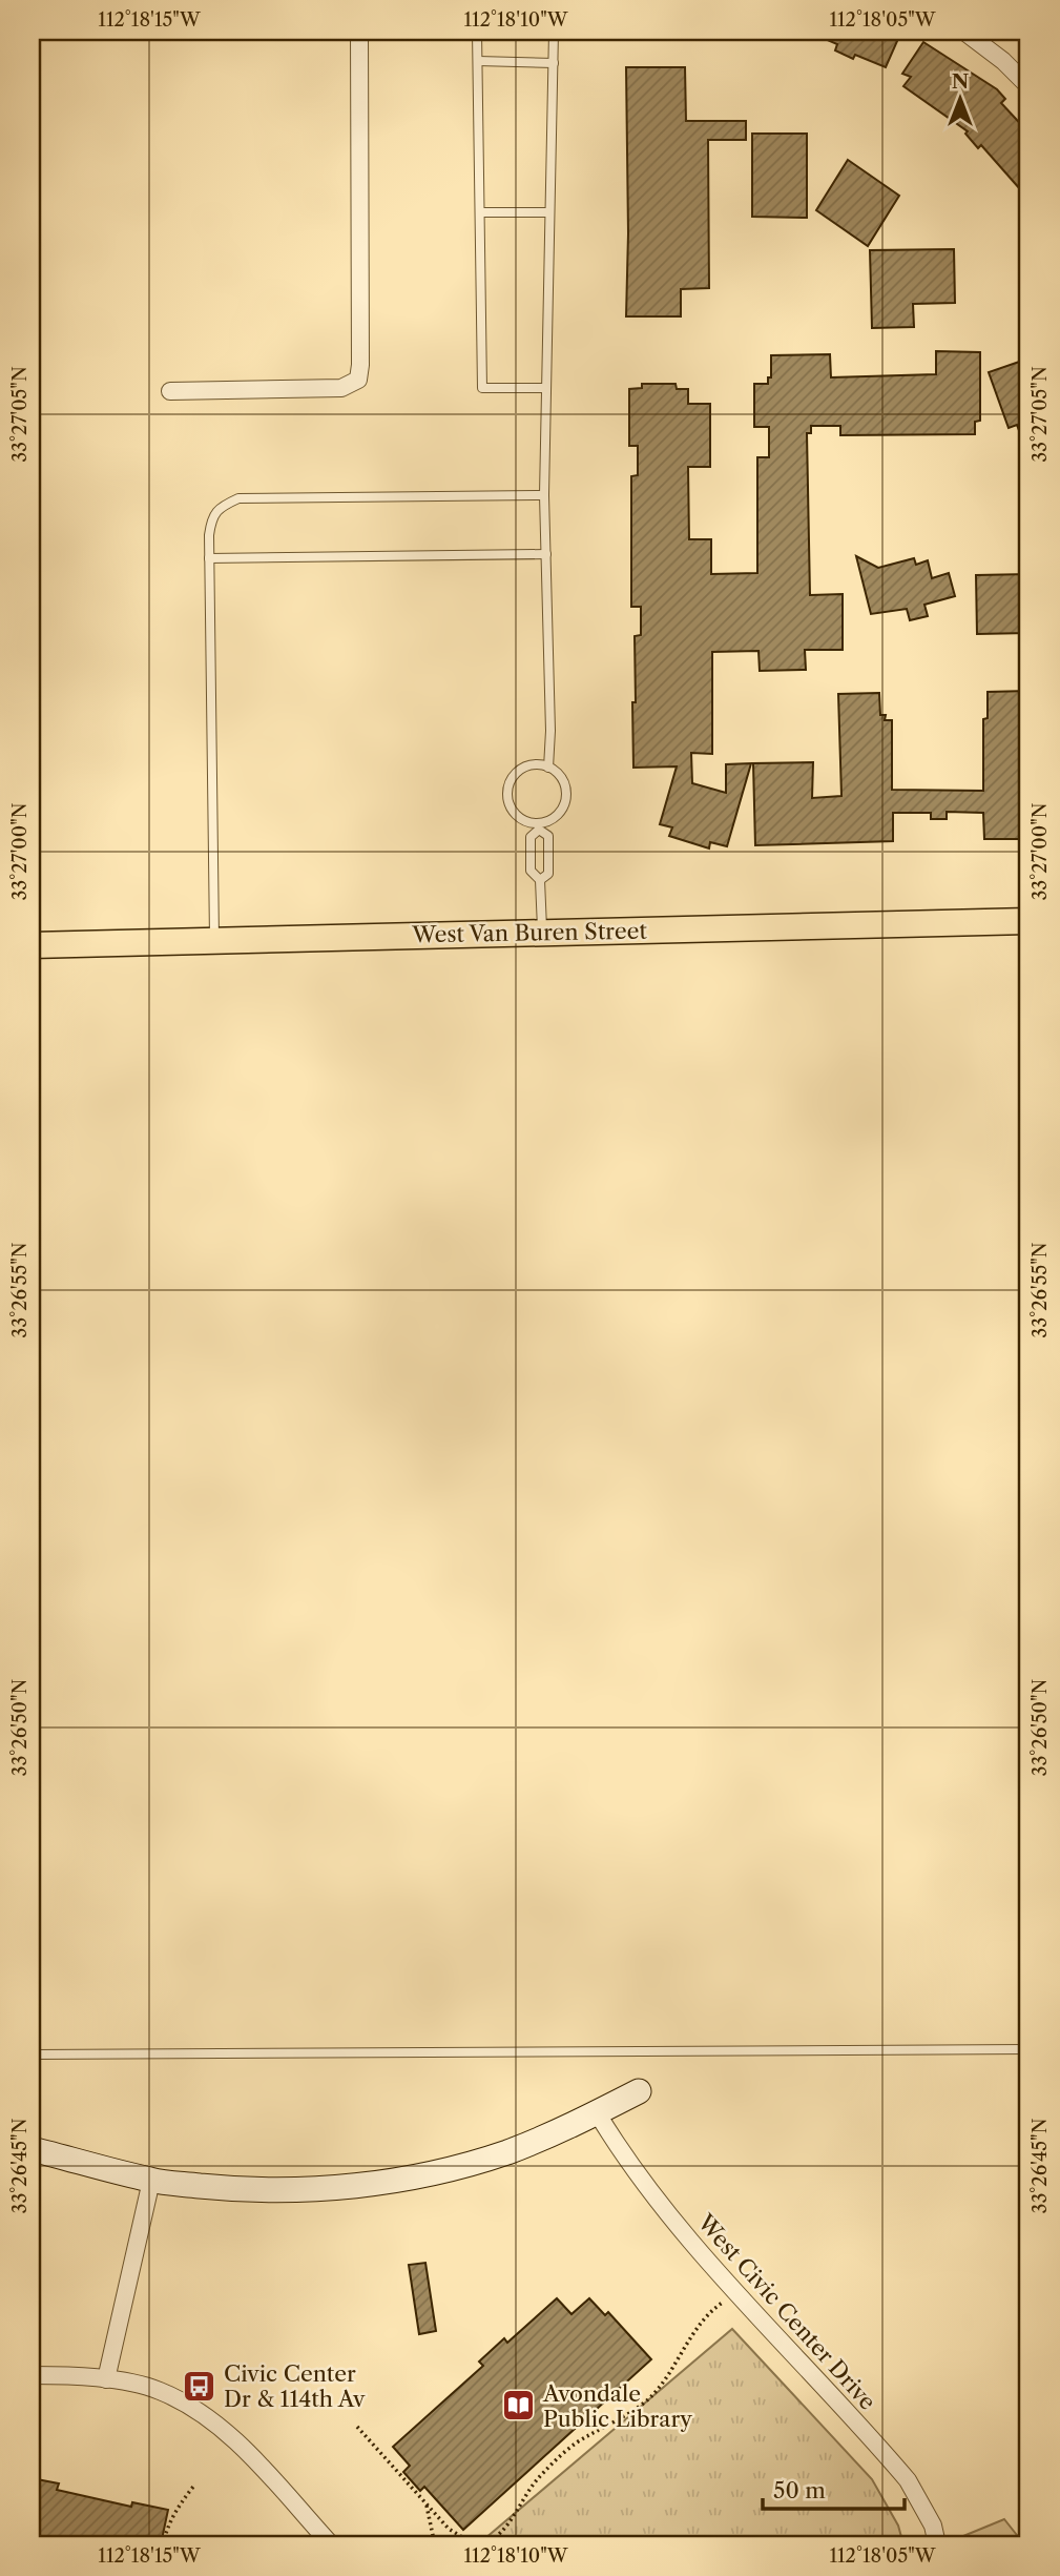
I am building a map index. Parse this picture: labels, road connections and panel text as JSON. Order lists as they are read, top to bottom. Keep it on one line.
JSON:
{"streets":{"main road":["West Van Buren Street"],"street":["West Civic Center Drive"]},"places":{"bus stop":["Civic Center Dr & 114th Av"],"library":["Avondale Public Library"]},"scale_bar":"50 m","north":"top","coordinates":["112°18'15\"W","112°18'10\"W","112°18'05\"W","33°27'05\"N","33°27'00\"N","33°26'55\"N","33°26'50\"N","33°26'45\"N"]}
